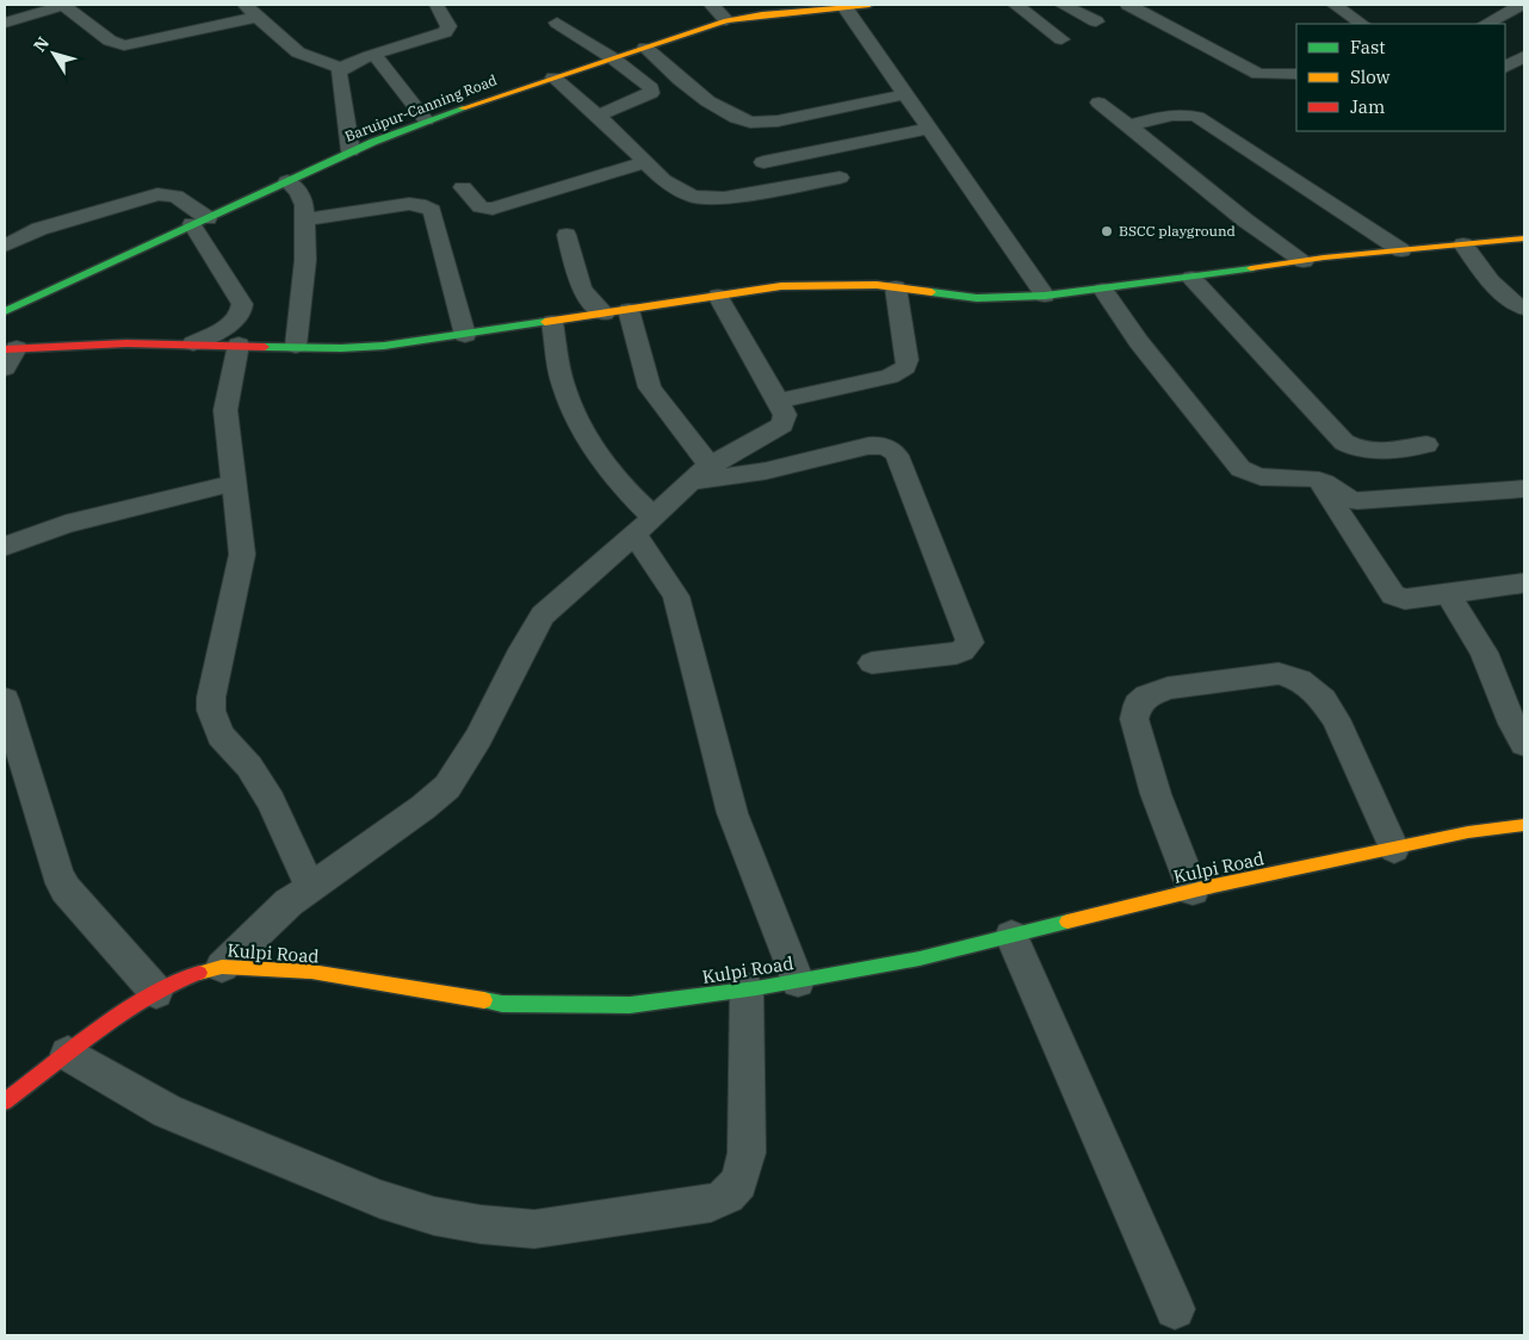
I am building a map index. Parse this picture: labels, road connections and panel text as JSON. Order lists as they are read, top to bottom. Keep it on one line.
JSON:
{"streets":{"main road":["Baruipur-Canning Road","Kulpi Road"]},"places":["BSCC playground"],"legend":["Fast","Slow","Jam"],"north":"top left"}
